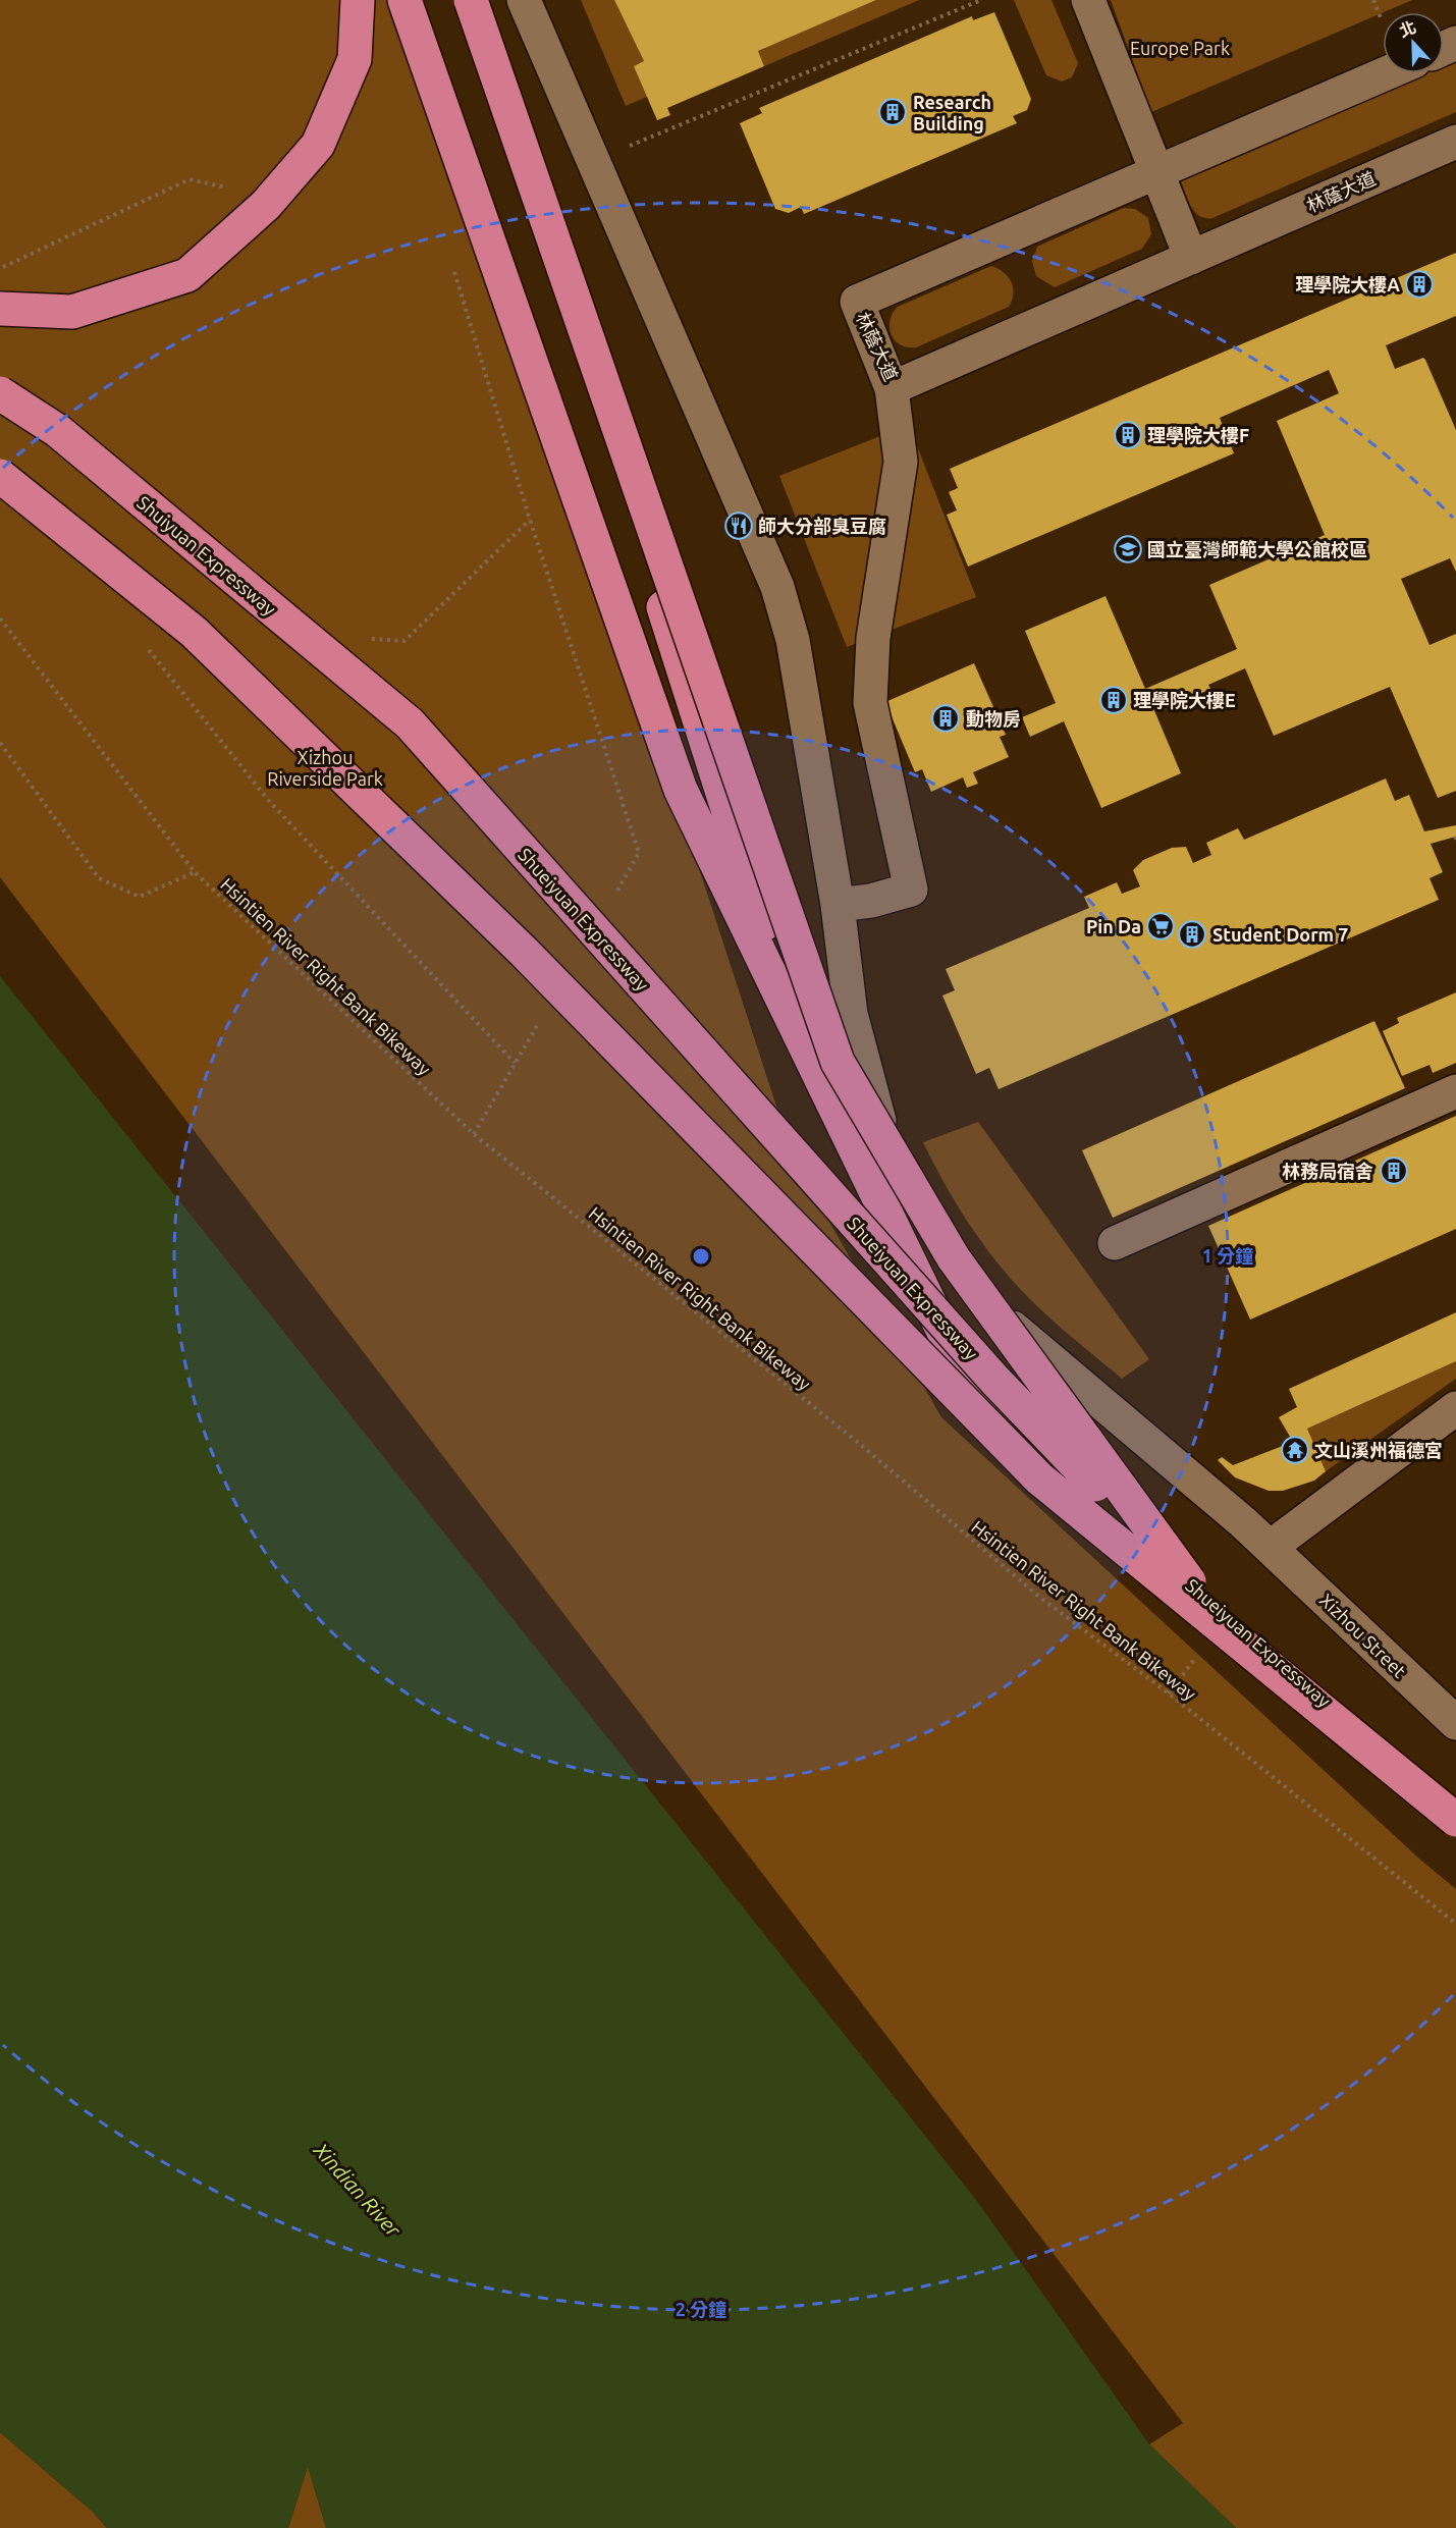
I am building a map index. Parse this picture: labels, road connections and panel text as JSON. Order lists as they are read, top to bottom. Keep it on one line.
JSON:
{"streets":{"highway":["Shuiyuan Expressway","Shueiyuan Expressway"],"street":["林蔭大道","Xizhou Street"],"path":["Hsintien River Right Bank Bikeway"]},"crossings":[["Shuiyuan Expressway","Shueiyuan Expressway"]],"water":["Xindian River"],"parks":["Europe Park","Xizhou Riverside Park"],"places":{"building":["Research Building","理學院大樓A","理學院大樓F","理學院大樓E","動物房","Student Dorm 7","林務局宿舍"],"restaurant":["師大分部臭豆腐"],"school or university":["國立臺灣師範大學公館校區"],"supermarket":["Pin Da"],"temple":["文山溪州福德宮"]},"north":"top","rings":["1 分鐘","2 分鐘"]}
